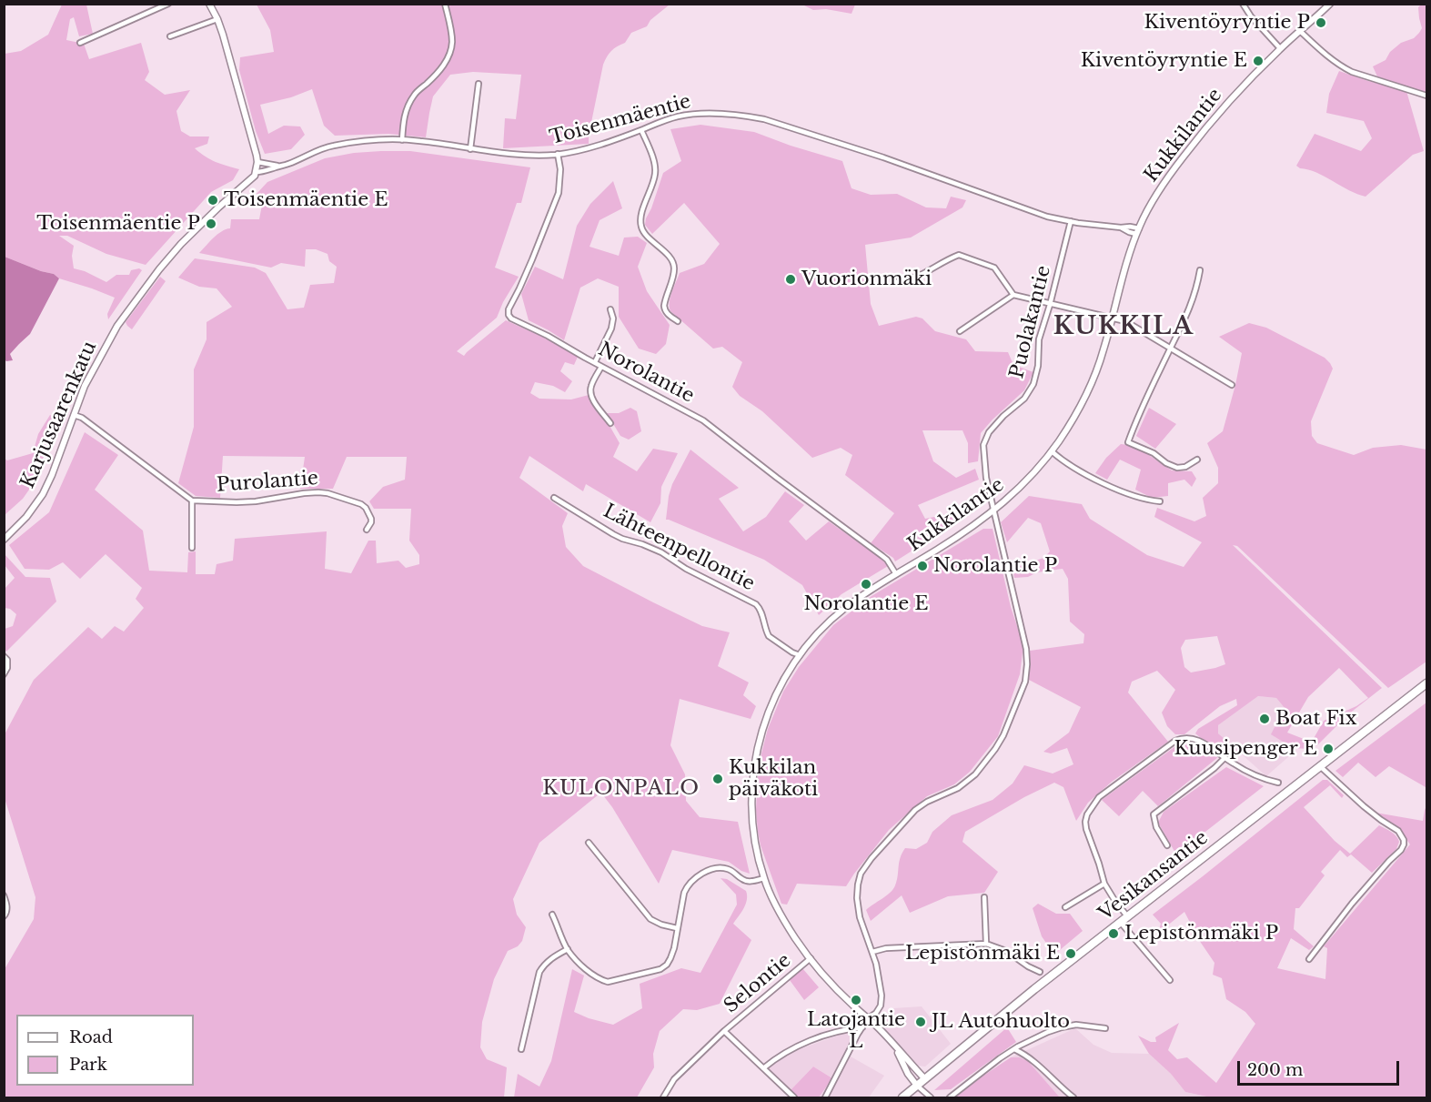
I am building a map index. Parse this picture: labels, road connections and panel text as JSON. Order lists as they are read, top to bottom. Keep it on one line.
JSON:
{"streets":{"highway":["Vesikansantie"],"street":["Toisenmäentie","Kukkilantie","Puolakantie","Norolantie","Karjusaarenkatu","Purolantie","Lähteenpellontie","Selontie"]},"crossings":[["Toisenmäentie","Kukkilantie"],["Toisenmäentie","Puolakantie"],["Toisenmäentie","Norolantie"],["Toisenmäentie","Karjusaarenkatu"],["Kukkilantie","Puolakantie"],["Kukkilantie","Norolantie"],["Kukkilantie","Lähteenpellontie"],["Kukkilantie","Vesikansantie"],["Kukkilantie","Selontie"],["Karjusaarenkatu","Purolantie"]],"districts":["KUKKILA","KULONPALO"],"places":["Kiventöyryntie P","Kiventöyryntie E","Toisenmäentie E","Toisenmäentie P","Vuorionmäki","Norolantie P","Norolantie E","Boat Fix","Kuusipenger E","Kukkilan päiväkoti","Lepistönmäki P","Lepistönmäki E","Latojantie L","JL Autohuolto"],"legend":["Road","Park"],"scale_bar":"200 m"}
